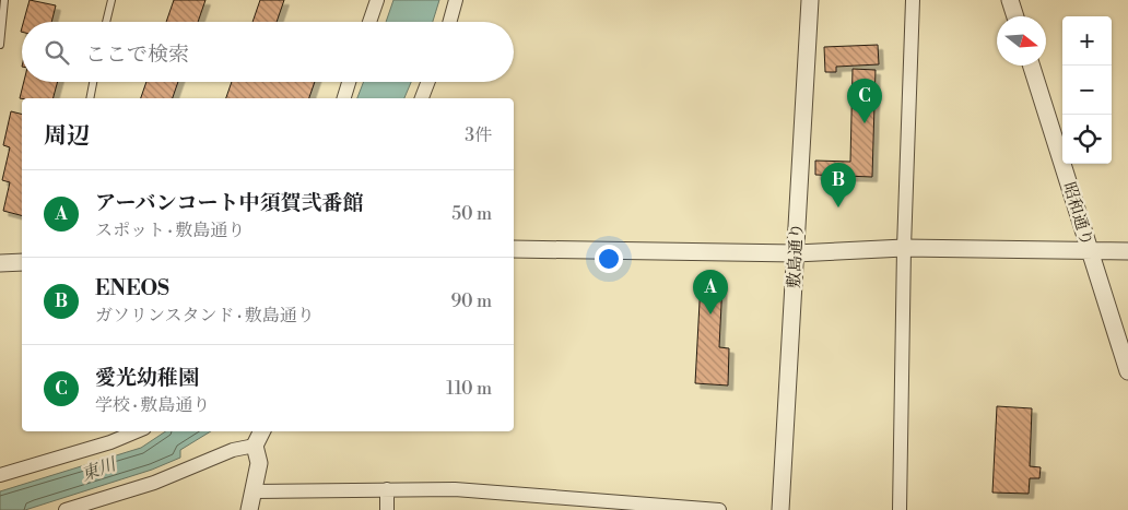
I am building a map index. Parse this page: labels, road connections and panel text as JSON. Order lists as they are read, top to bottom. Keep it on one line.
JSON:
{"streets":{"street":["昭和通り","敷島通り"]},"water":["東川"],"north":"right","page":{"map_buttons":["+","−"],"search":"ここで検索","pins":["C","B","A"],"heading":["周辺","3件"],"list":[{"mark":"A","name":"アーバンコート中須賀弐番館","note":"スポット · 敷島通り","value":"50 m"},{"mark":"B","name":"ENEOS","note":"ガソリンスタンド · 敷島通り","value":"90 m"},{"mark":"C","name":"愛光幼稚園","note":"学校 · 敷島通り","value":"110 m"}]}}
